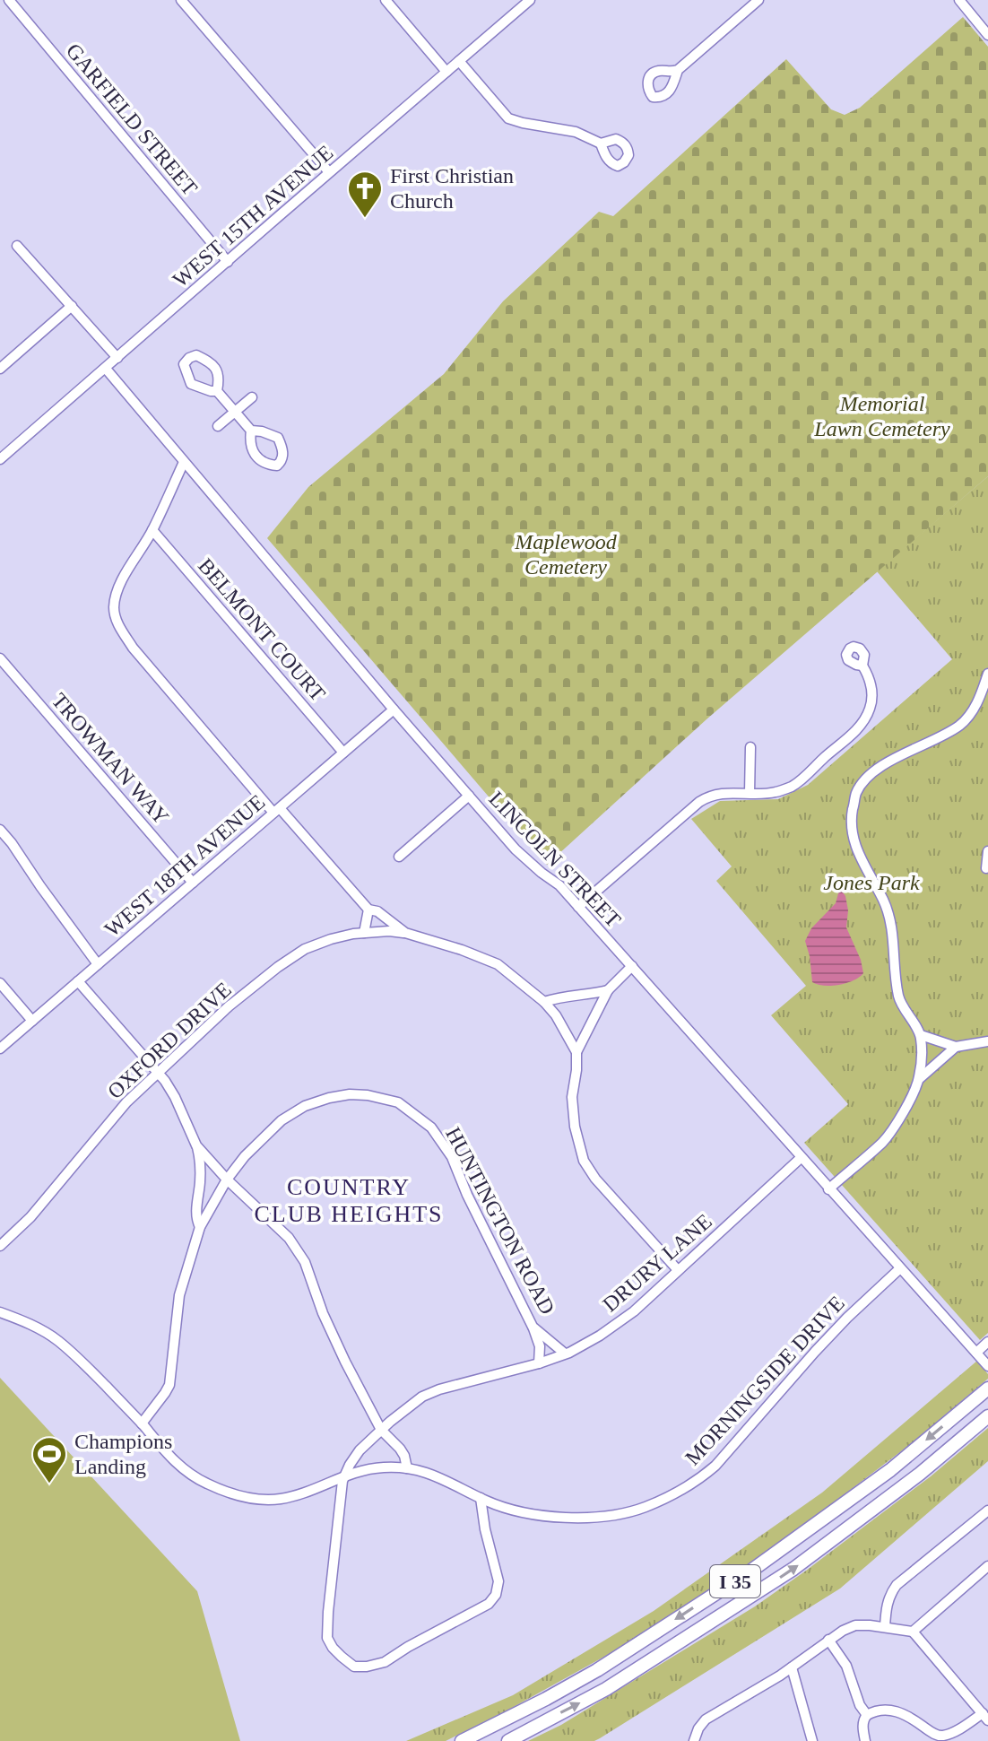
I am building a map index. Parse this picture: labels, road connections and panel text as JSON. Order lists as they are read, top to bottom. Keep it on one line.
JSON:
{"streets":{"highway":["I 35"],"street":["GARFIELD STREET","WEST 15TH AVENUE","BELMONT COURT","TROWMAN WAY","LINCOLN STREET","WEST 18TH AVENUE","OXFORD DRIVE","HUNTINGTON ROAD","DRURY LANE","MORNINGSIDE DRIVE"]},"crossings":[["GARFIELD STREET","WEST 15TH AVENUE"],["WEST 15TH AVENUE","LINCOLN STREET"],["BELMONT COURT","WEST 18TH AVENUE"],["TROWMAN WAY","WEST 18TH AVENUE"],["LINCOLN STREET","WEST 18TH AVENUE"],["LINCOLN STREET","DRURY LANE"],["LINCOLN STREET","MORNINGSIDE DRIVE"],["HUNTINGTON ROAD","DRURY LANE"],["HUNTINGTON ROAD","MORNINGSIDE DRIVE"],["DRURY LANE","MORNINGSIDE DRIVE"]],"districts":["COUNTRY CLUB HEIGHTS"],"parks":["Memorial Lawn Cemetery","Maplewood Cemetery","Jones Park"],"places":{"church":["First Christian Church"],"sports":["Champions Landing"]}}
